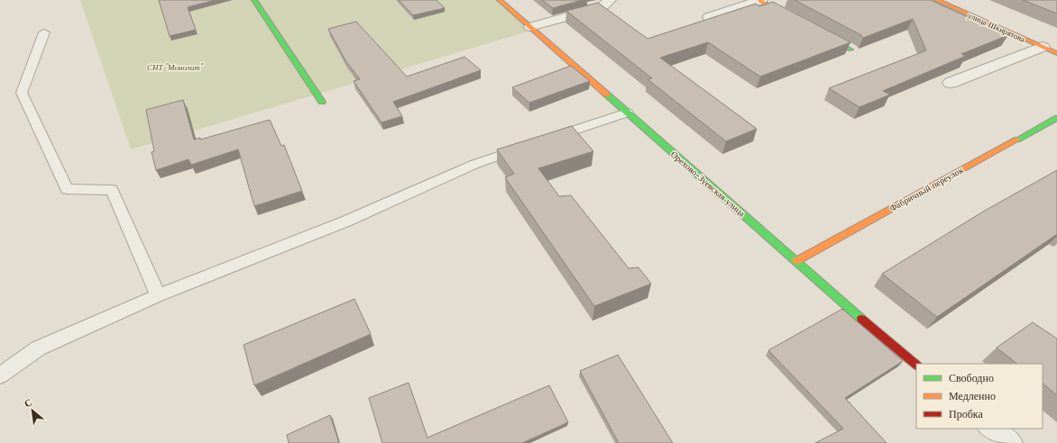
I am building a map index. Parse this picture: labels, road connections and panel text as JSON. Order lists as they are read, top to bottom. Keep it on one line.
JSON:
{"streets":{"street":["улица Шкирятова","Орехово-Зуевская улица","Фабричный переулок"]},"crossings":[["Орехово-Зуевская улица","Фабричный переулок"]],"parks":["СНТ \"Монолит\""],"legend":["Свободно","Медленно","Пробка"],"north":"top left"}
